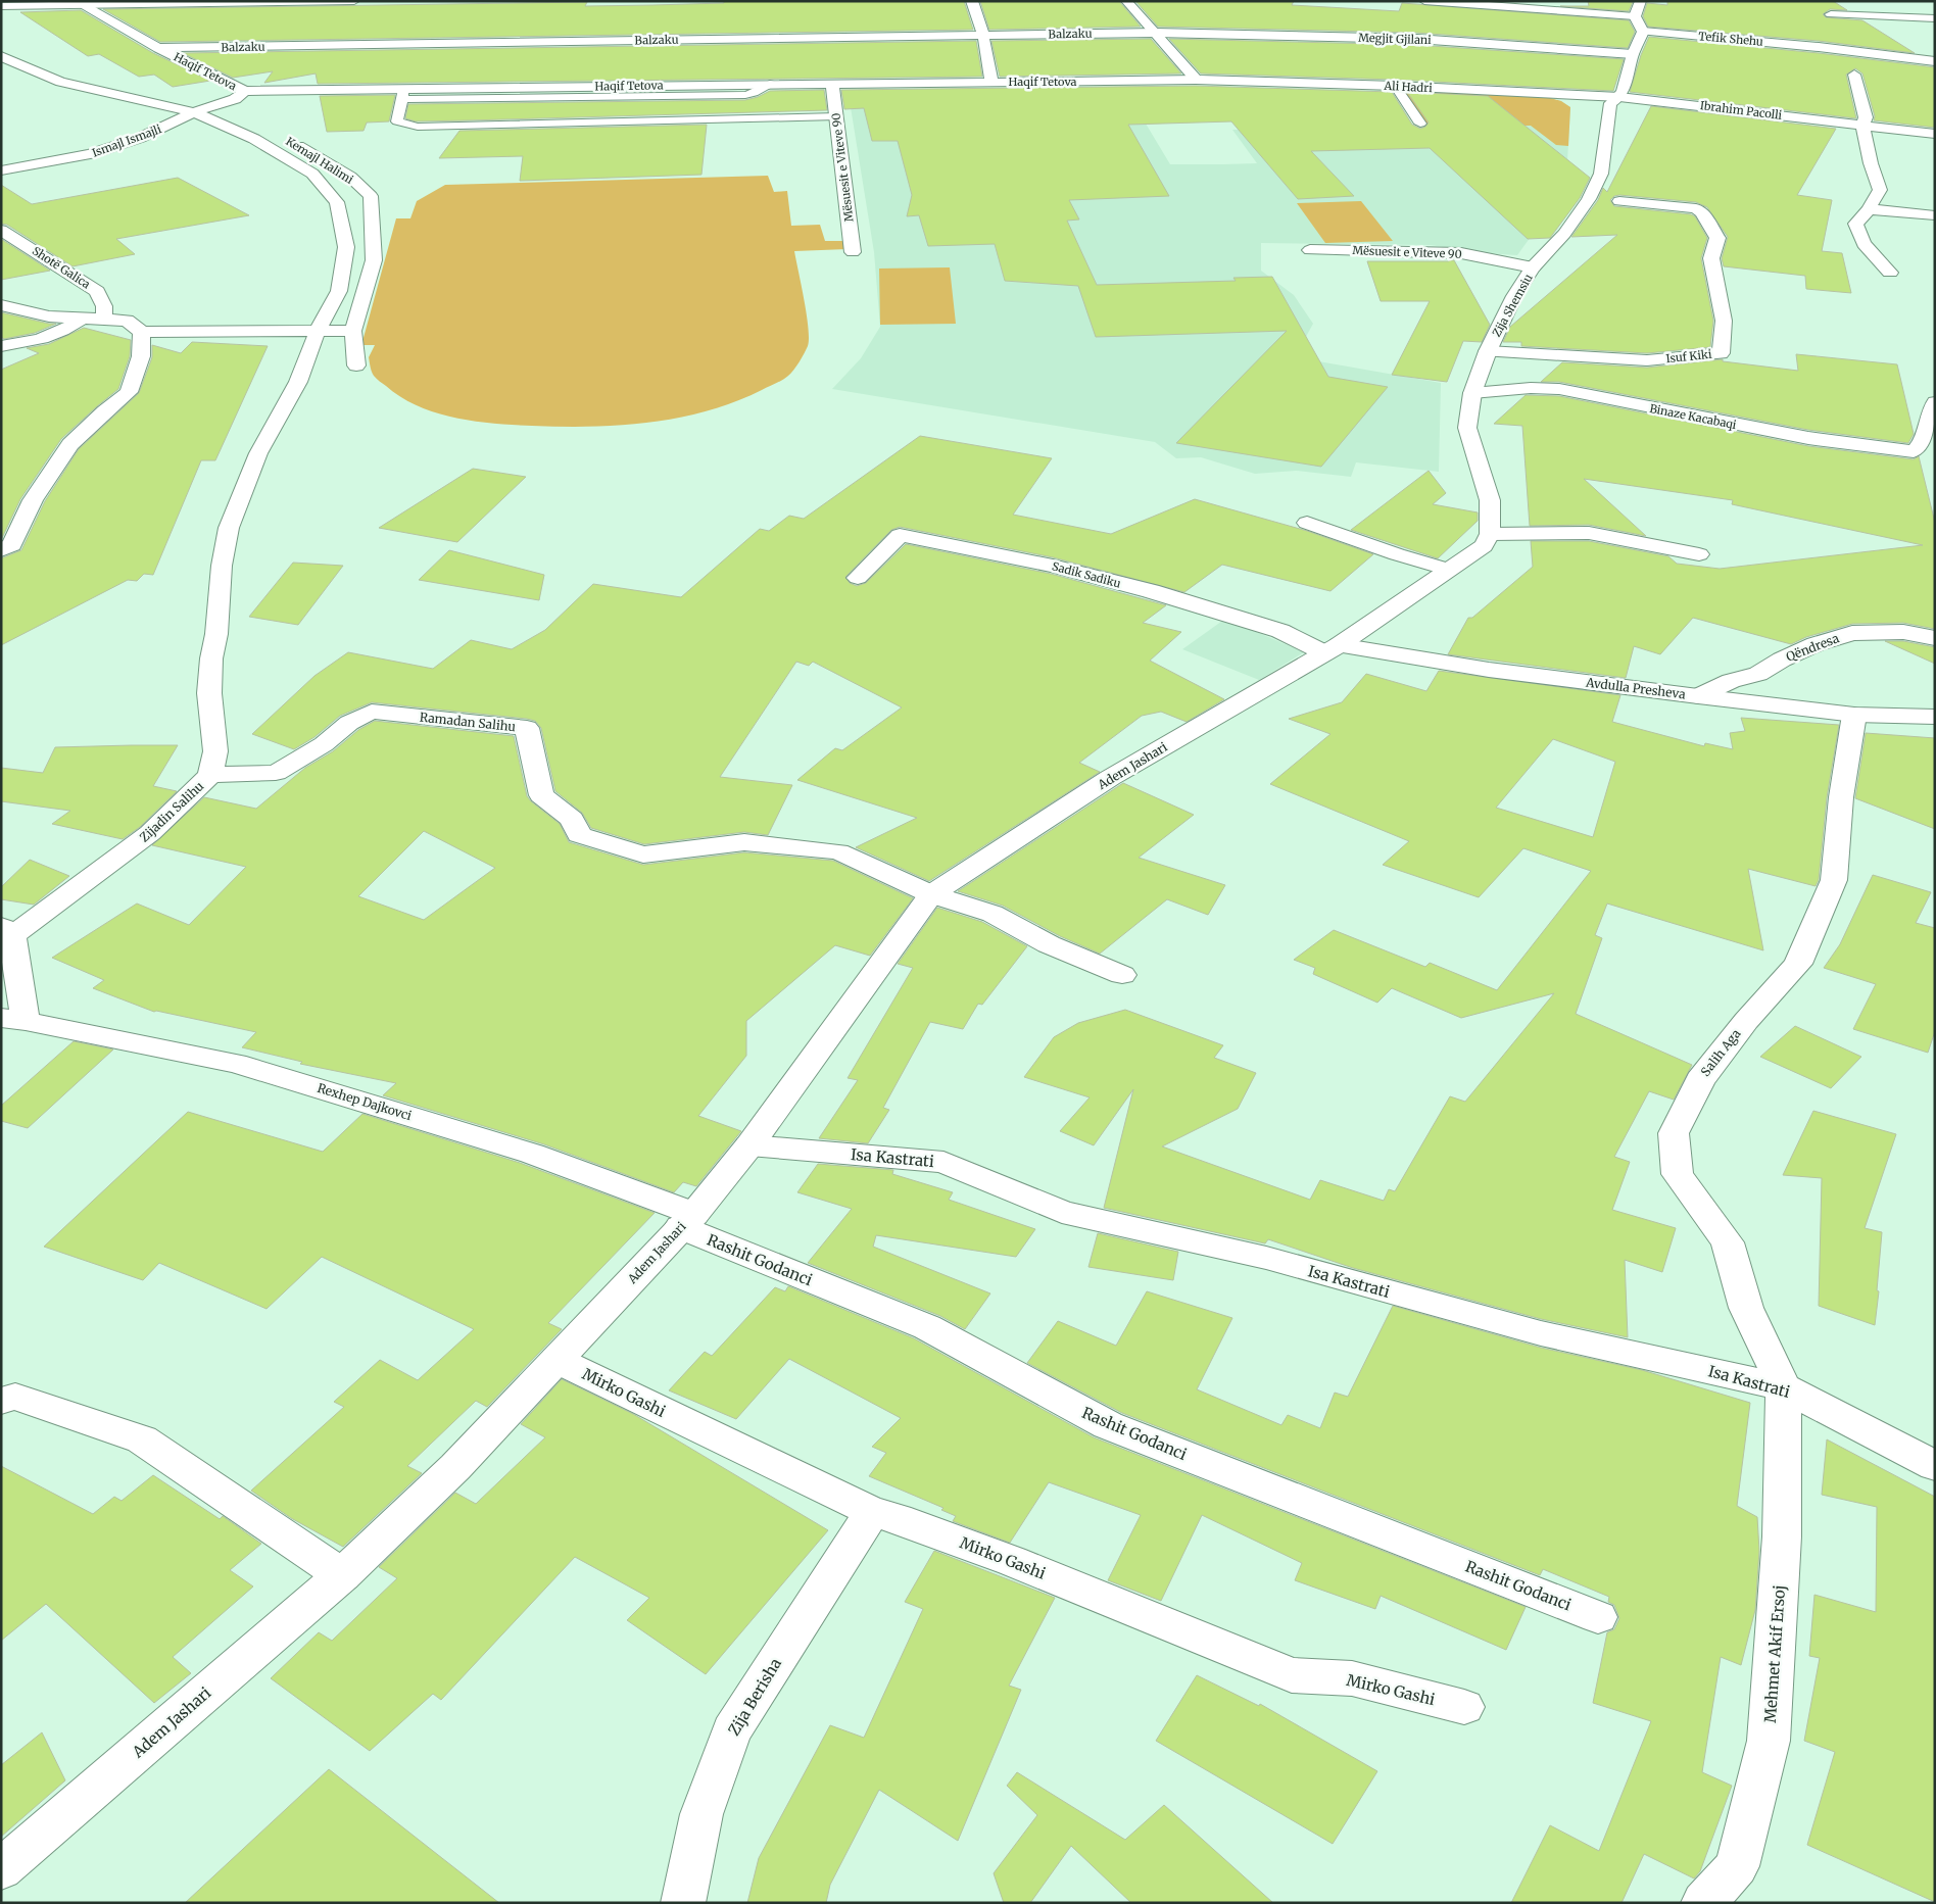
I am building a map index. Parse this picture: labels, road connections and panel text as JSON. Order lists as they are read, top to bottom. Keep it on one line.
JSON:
{"streets":{"street":["Balzaku","Megjit Gjilani","Tefik Shehu","Haqif Tetova","Ali Hadri","Ibrahim Pacolli","Ismajl Ismajli","Kemajl Halimi","Mësuesit e Viteve 90","Shotë Galica","Zija Shemsiu","Isuf Kiki","Binaze Kacabaqi","Sadik Sadiku","Qëndresa","Avdulla Presheva","Ramadan Salihu","Adem Jashari","Zijadin Salihu","Salih Aga","Rexhep Dajkovci","Isa Kastrati","Rashit Godanci","Mirko Gashi","Mehmet Akif Ersoj","Zija Berisha"]},"crossings":[["Balzaku","Megjit Gjilani"],["Balzaku","Haqif Tetova"],["Megjit Gjilani","Zija Shemsiu"],["Tefik Shehu","Zija Shemsiu"],["Haqif Tetova","Ali Hadri"],["Haqif Tetova","Ismajl Ismajli"],["Haqif Tetova","Mësuesit e Viteve 90"],["Ali Hadri","Ibrahim Pacolli"],["Ali Hadri","Zija Shemsiu"],["Ibrahim Pacolli","Zija Shemsiu"],["Ismajl Ismajli","Zijadin Salihu"],["Mësuesit e Viteve 90","Zija Shemsiu"],["Zija Shemsiu","Isuf Kiki"],["Zija Shemsiu","Binaze Kacabaqi"],["Sadik Sadiku","Avdulla Presheva"],["Sadik Sadiku","Adem Jashari"],["Qëndresa","Avdulla Presheva"],["Avdulla Presheva","Adem Jashari"],["Avdulla Presheva","Salih Aga"],["Ramadan Salihu","Adem Jashari"],["Ramadan Salihu","Zijadin Salihu"],["Adem Jashari","Rexhep Dajkovci"],["Adem Jashari","Isa Kastrati"],["Adem Jashari","Rashit Godanci"],["Adem Jashari","Mirko Gashi"],["Zijadin Salihu","Rexhep Dajkovci"],["Salih Aga","Isa Kastrati"],["Salih Aga","Mehmet Akif Ersoj"],["Rexhep Dajkovci","Rashit Godanci"],["Isa Kastrati","Mehmet Akif Ersoj"],["Mirko Gashi","Zija Berisha"]]}
